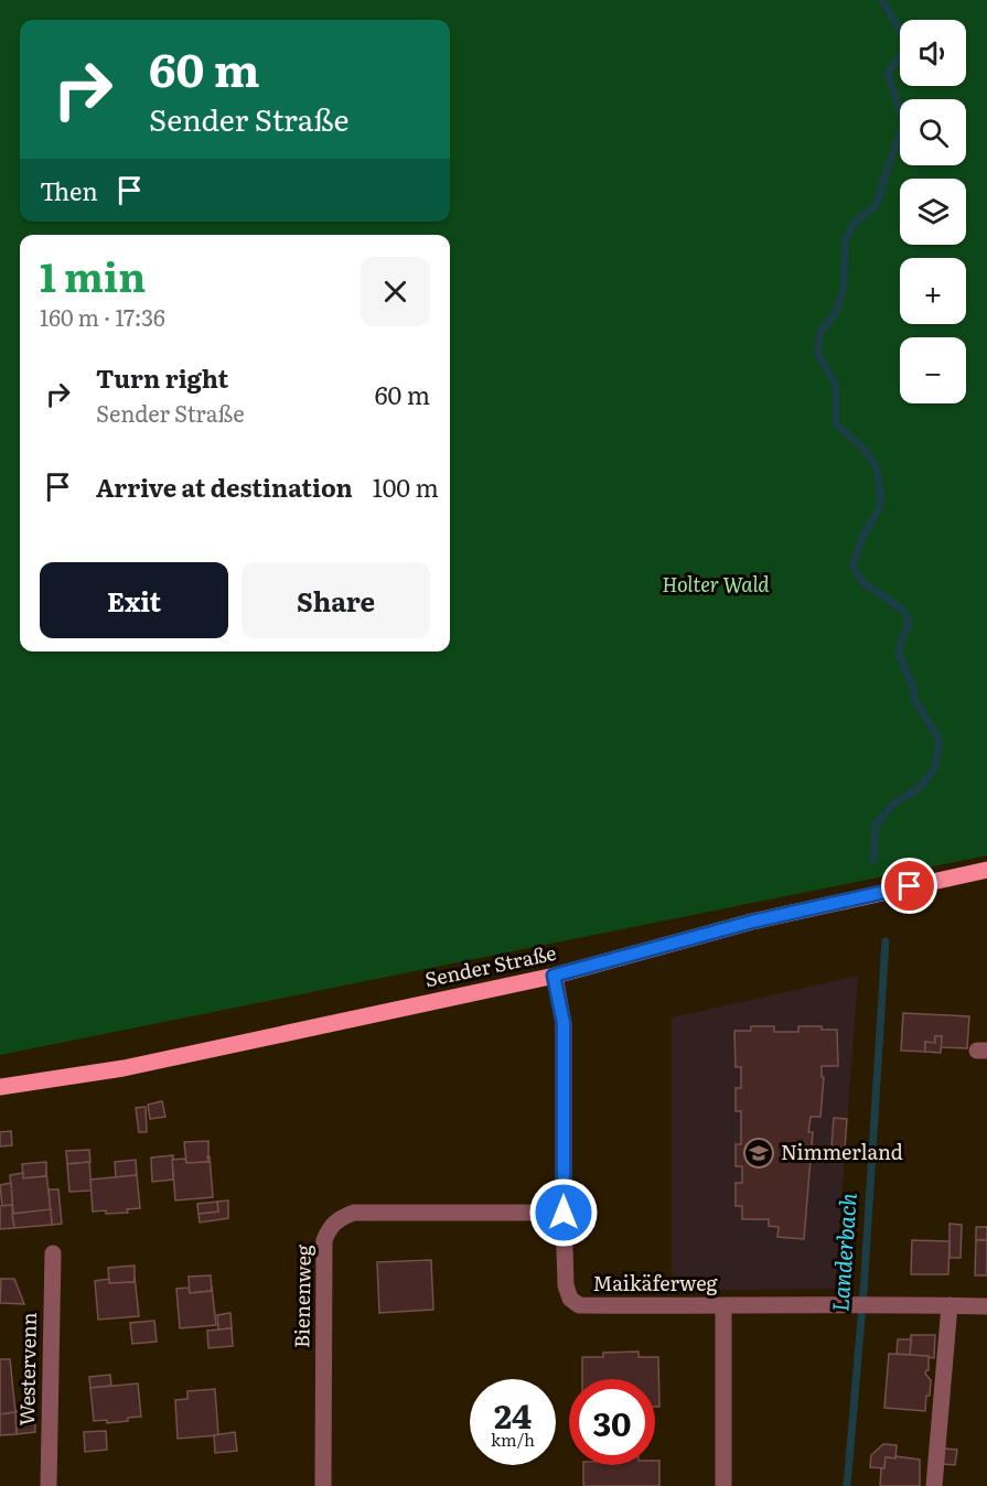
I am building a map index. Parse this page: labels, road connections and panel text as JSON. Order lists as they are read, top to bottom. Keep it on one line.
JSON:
{"streets":{"main road":["Sender Straße"],"street":["Maikäferweg","Bienenweg","Westervenn"]},"crossings":[["Sender Straße","Maikäferweg"],["Maikäferweg","Bienenweg"]],"water":["Landerbach"],"parks":["Holter Wald"],"places":{"school or university":["Nimmerland"]},"page":{"map_buttons":["+","−"],"turn":["60 m","Sender Straße"],"then":"Then","heading":["1 min","160 m · 17:36"],"list":[{"name":"Turn right","note":"Sender Straße","value":"60 m"},{"name":"Arrive at destination","value":"100 m"}],"buttons":["Exit","Share"],"speed":"24 km/h","limit":"30"}}
